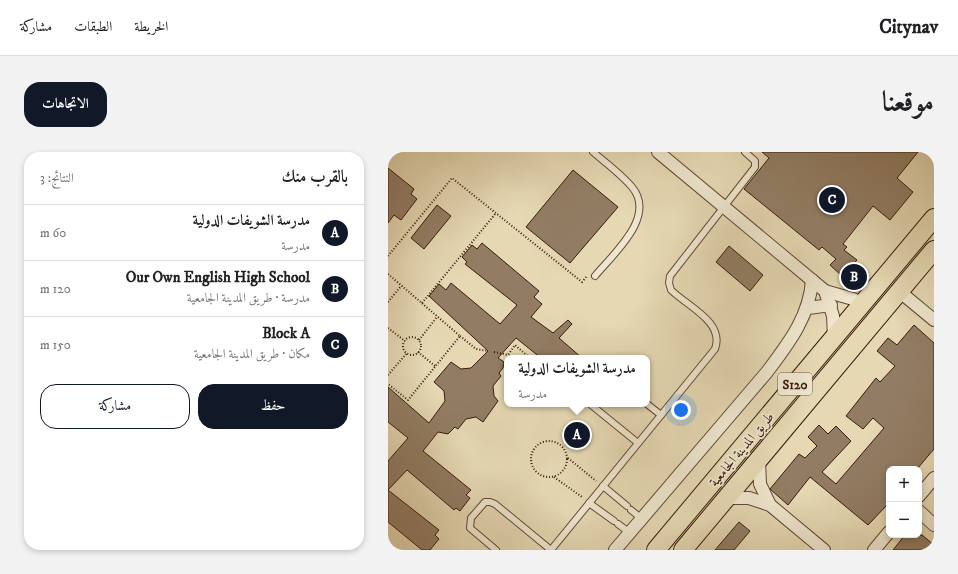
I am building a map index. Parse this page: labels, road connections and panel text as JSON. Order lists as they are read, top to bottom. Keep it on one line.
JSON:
{"streets":{"main road":["S120","طريق المدينة الجامعية"]},"page":{"header":"Citynav","nav":["الخريطة","الطبقات","مشاركة"],"title":"موقعنا","buttons":["الاتجاهات",["حفظ","مشاركة"]],"heading":["بالقرب منك","النتائج: 3"],"pins":["C","B","A"],"list":[{"mark":"A","name":"مدرسة الشويفات الدولية","note":"مدرسة","value":"60 m"},{"mark":"B","name":"Our Own English High School","note":"مدرسة · طريق المدينة الجامعية","value":"120 m"},{"mark":"C","name":"Block A","note":"مكان · طريق المدينة الجامعية","value":"150 m"}],"popup":["مدرسة الشويفات الدولية","مدرسة"],"map_buttons":["+","−"]}}
